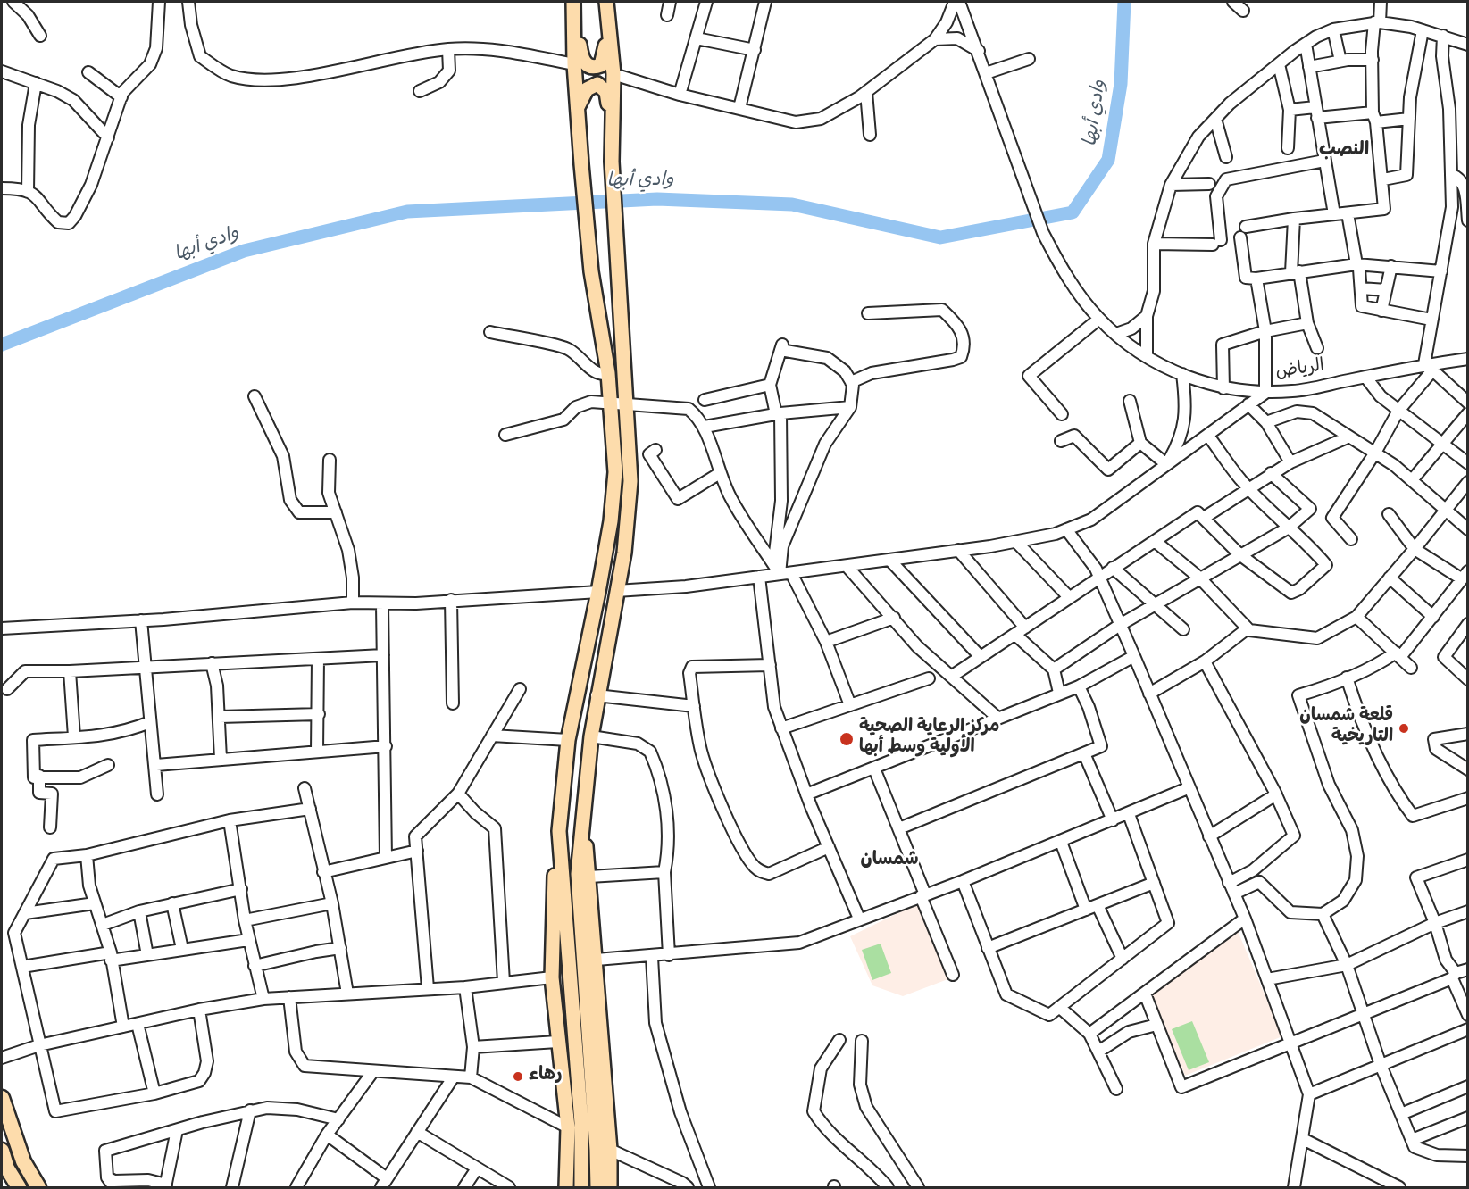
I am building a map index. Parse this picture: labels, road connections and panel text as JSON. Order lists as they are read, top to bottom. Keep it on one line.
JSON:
{"streets":{"street":["الرياض"]},"districts":["النصب","شمسان"],"water":["وادي أبها"],"places":["قلعة شمسان التاريخية","مركز الرعاية الصحية الأولية وسط أبها","رهاء"]}
